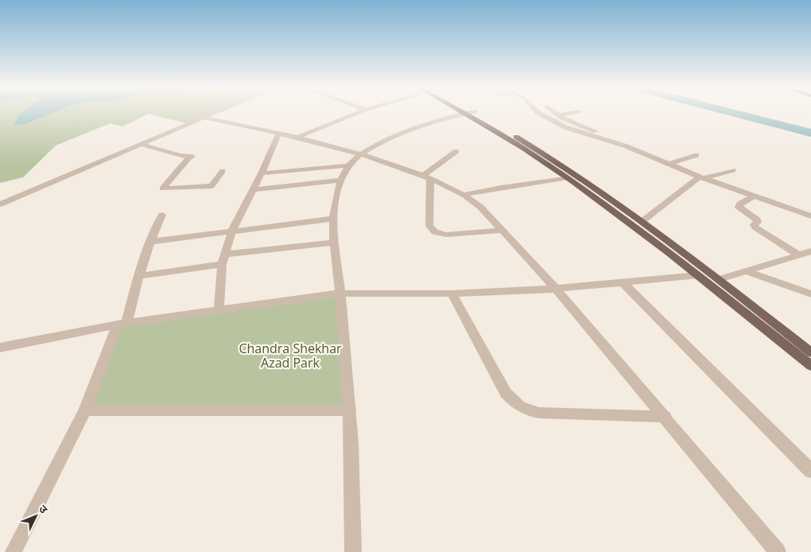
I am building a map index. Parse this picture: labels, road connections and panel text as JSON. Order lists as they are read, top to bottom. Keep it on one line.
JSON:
{"parks":["Chandra Shekhar Azad Park"],"north":"top right"}
